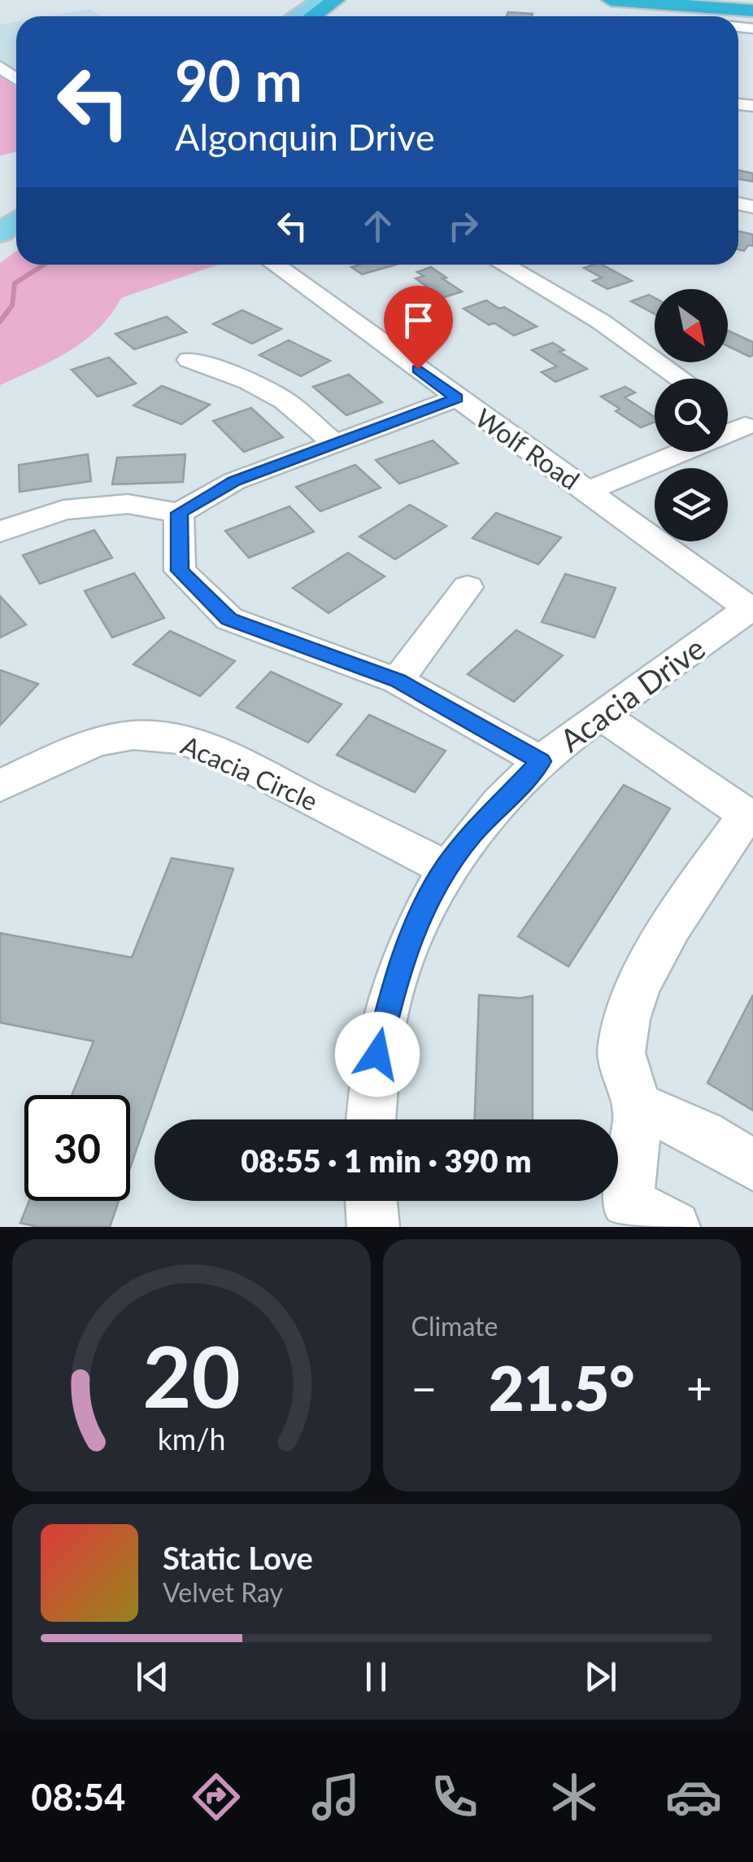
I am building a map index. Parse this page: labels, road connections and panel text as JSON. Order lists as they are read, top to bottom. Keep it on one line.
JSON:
{"streets":{"street":["Wolf Road","Acacia Drive","Acacia Circle"]},"crossings":[["Wolf Road","Acacia Drive"],["Acacia Drive","Acacia Circle"]],"north":"bottom right","page":{"turn":["90 m","Algonquin Drive"],"limit":"30","trip":"08:55 · 1 min · 390 m","tile":"Climate","heat":["−","21.5°","+"],"song":["Static Love","Velvet Ray"],"tabs":"08:54","gauge":["20","km/h"]}}
